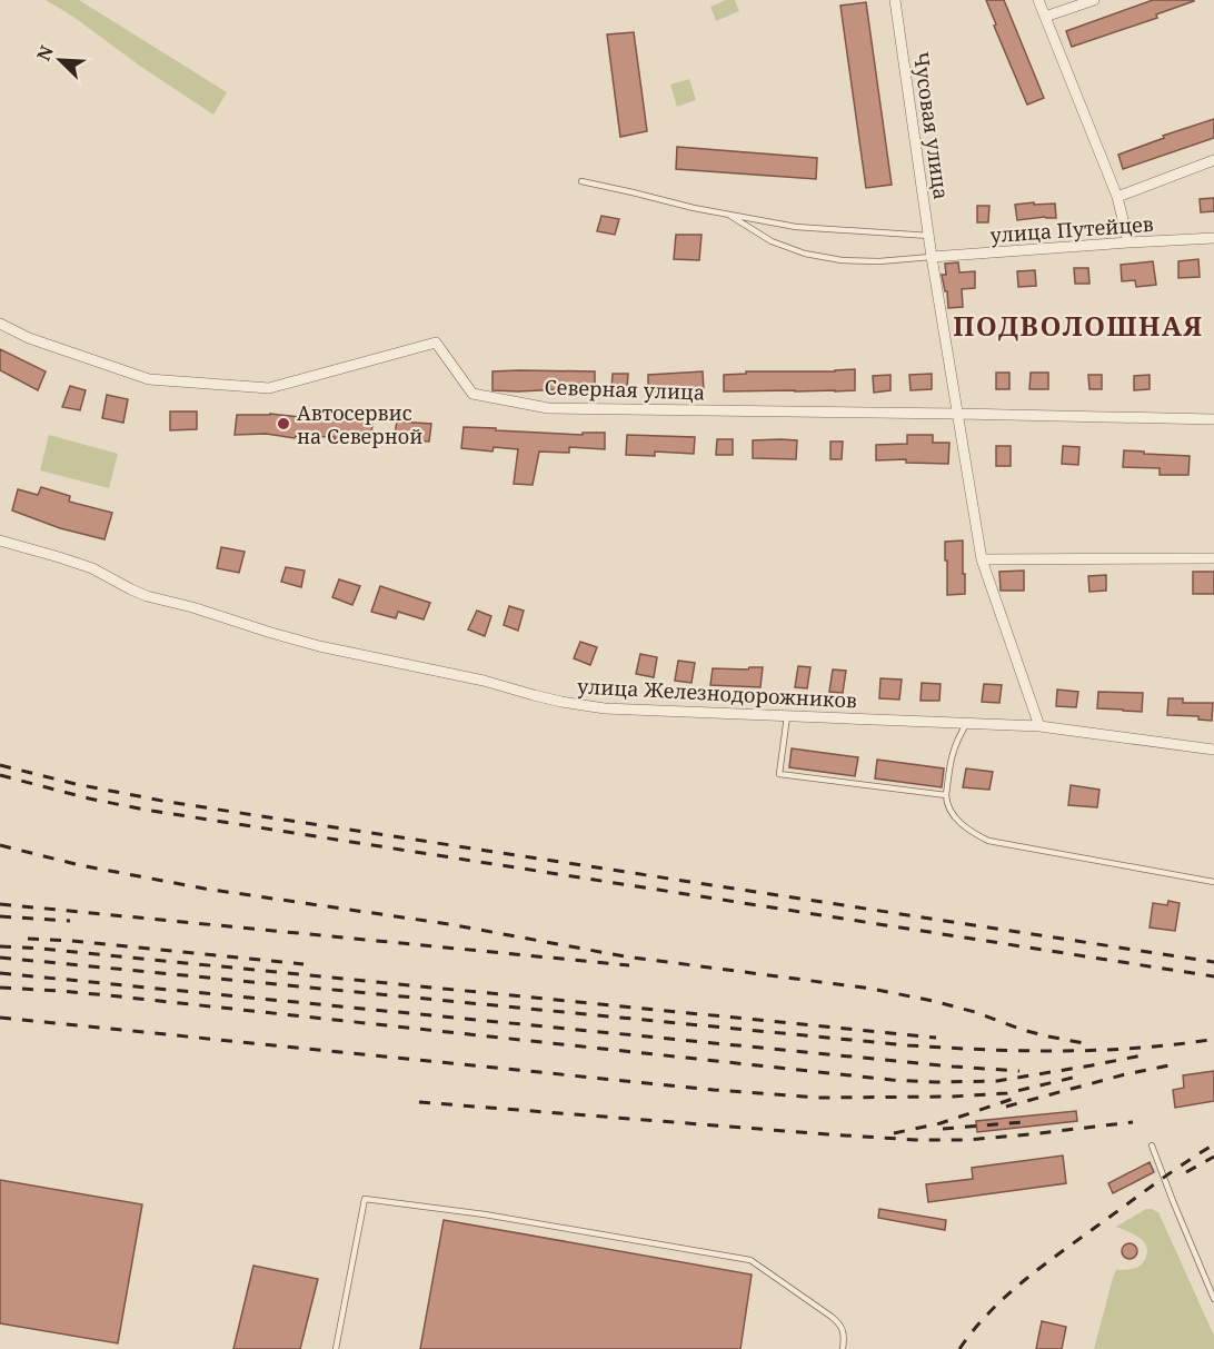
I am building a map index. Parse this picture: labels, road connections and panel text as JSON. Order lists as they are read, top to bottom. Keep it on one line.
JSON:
{"streets":{"street":["Чусовая улица","улица Путейцев","Северная улица","улица Железнодорожников"]},"crossings":[["Чусовая улица","улица Путейцев"],["Чусовая улица","Северная улица"],["Чусовая улица","улица Железнодорожников"]],"districts":["ПОДВОЛОШНАЯ"],"places":["Автосервис на Северной"],"north":"top left"}
